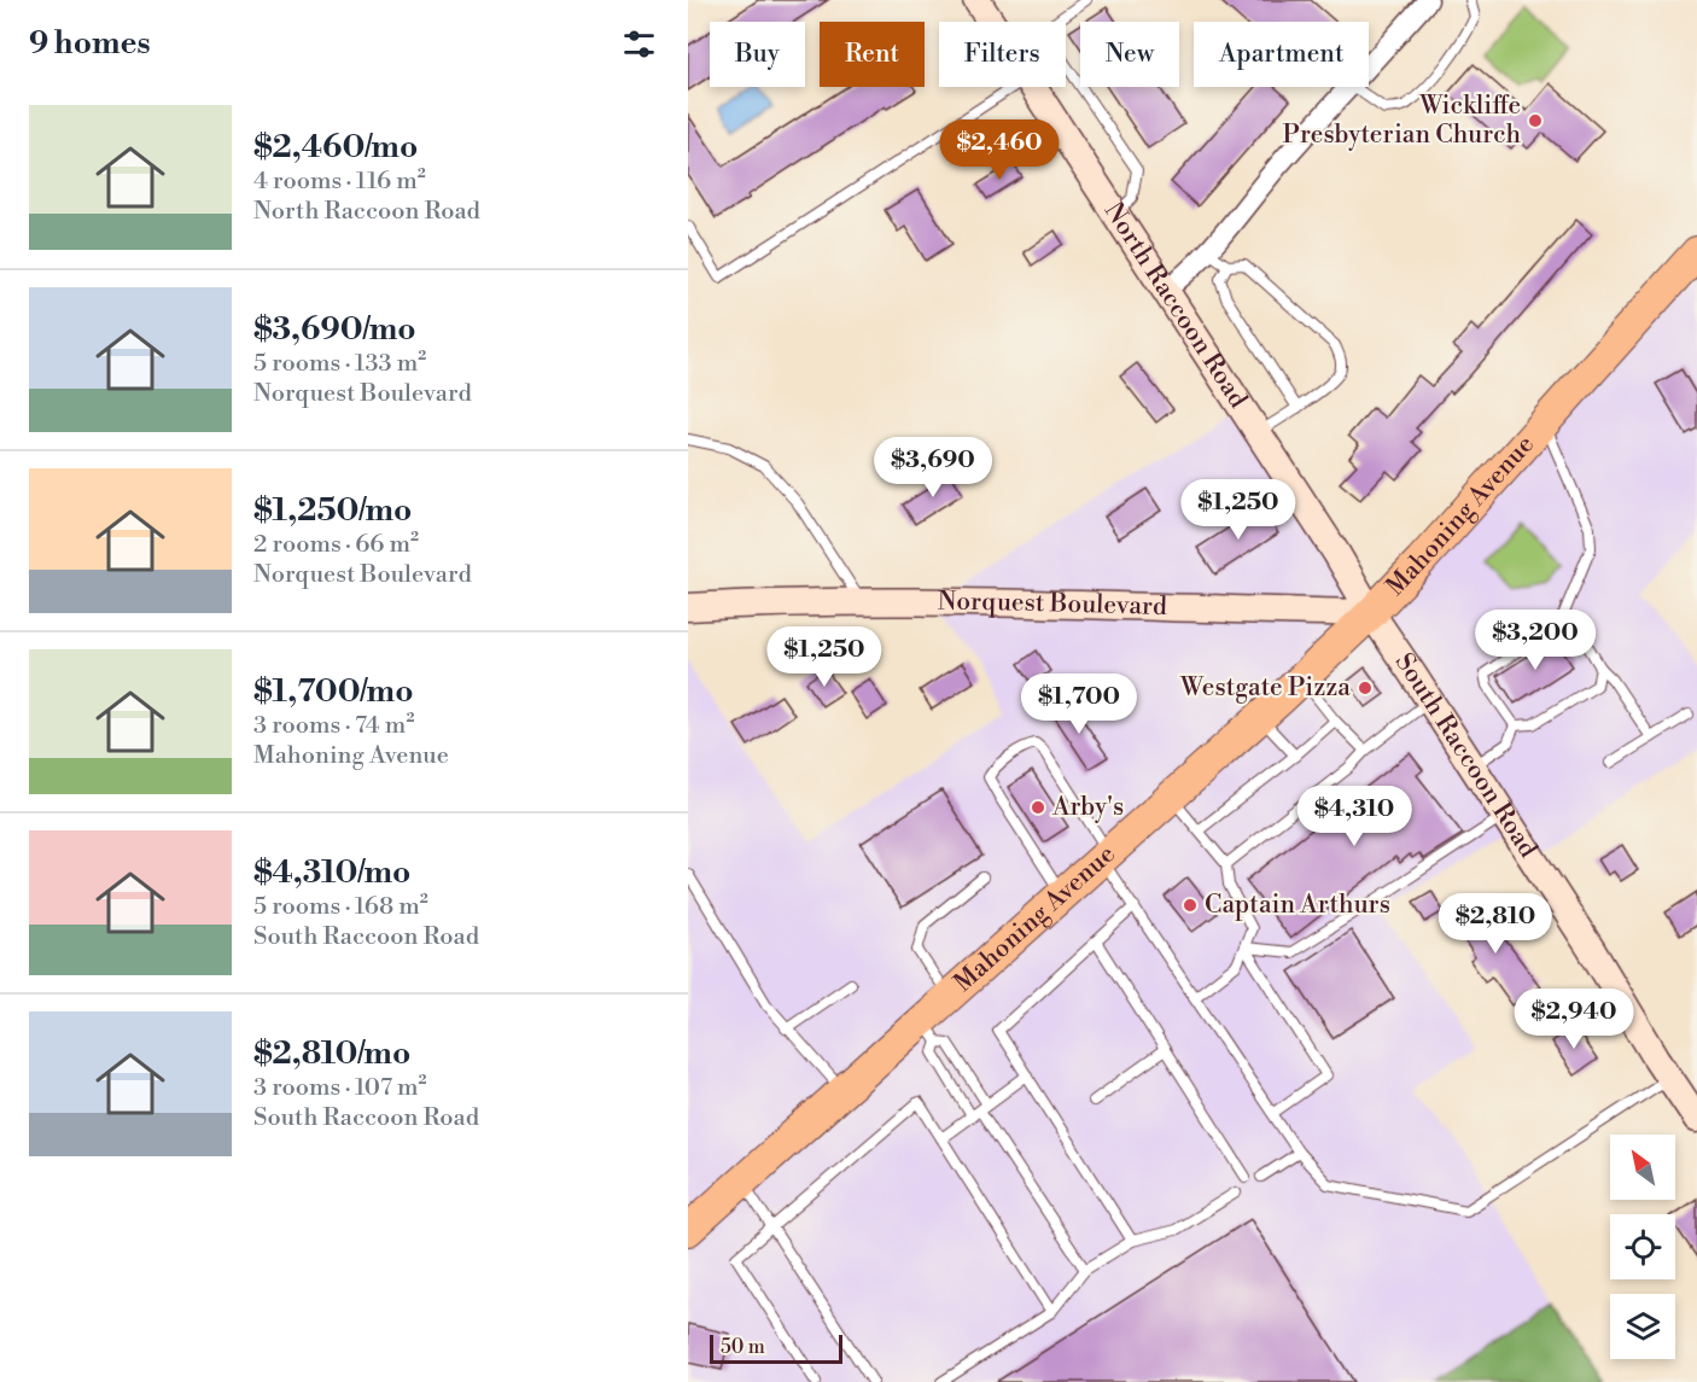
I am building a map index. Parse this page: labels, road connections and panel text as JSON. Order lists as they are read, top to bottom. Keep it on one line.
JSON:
{"streets":{"main road":["Mahoning Avenue"],"street":["North Raccoon Road","Norquest Boulevard","South Raccoon Road"]},"crossings":[["North Raccoon Road","Mahoning Avenue"],["North Raccoon Road","Norquest Boulevard"],["North Raccoon Road","South Raccoon Road"],["Mahoning Avenue","Norquest Boulevard"],["Mahoning Avenue","South Raccoon Road"],["Norquest Boulevard","South Raccoon Road"]],"places":["Wickliffe Presbyterian Church","Westgate Pizza","Arby's","Captain Arthurs"],"scale_bar":"50 m","north":"top left","page":{"heading":"9 homes","chip":["Buy","Rent","Filters","New","Apartment"],"list":[{"name":"$2,460/mo","note":"4 rooms · 116 m² · North Raccoon Road"},{"name":"$3,690/mo","note":"5 rooms · 133 m² · Norquest Boulevard"},{"name":"$1,250/mo","note":"2 rooms · 66 m² · Norquest Boulevard"},{"name":"$1,700/mo","note":"3 rooms · 74 m² · Mahoning Avenue"},{"name":"$4,310/mo","note":"5 rooms · 168 m² · South Raccoon Road"},{"name":"$2,810/mo","note":"3 rooms · 107 m² · South Raccoon Road"}],"price":["$2,460","$3,690","$1,250","$3,200","$1,250","$1,700","$4,310","$2,810","$2,940"],"scale":"50 m"}}
